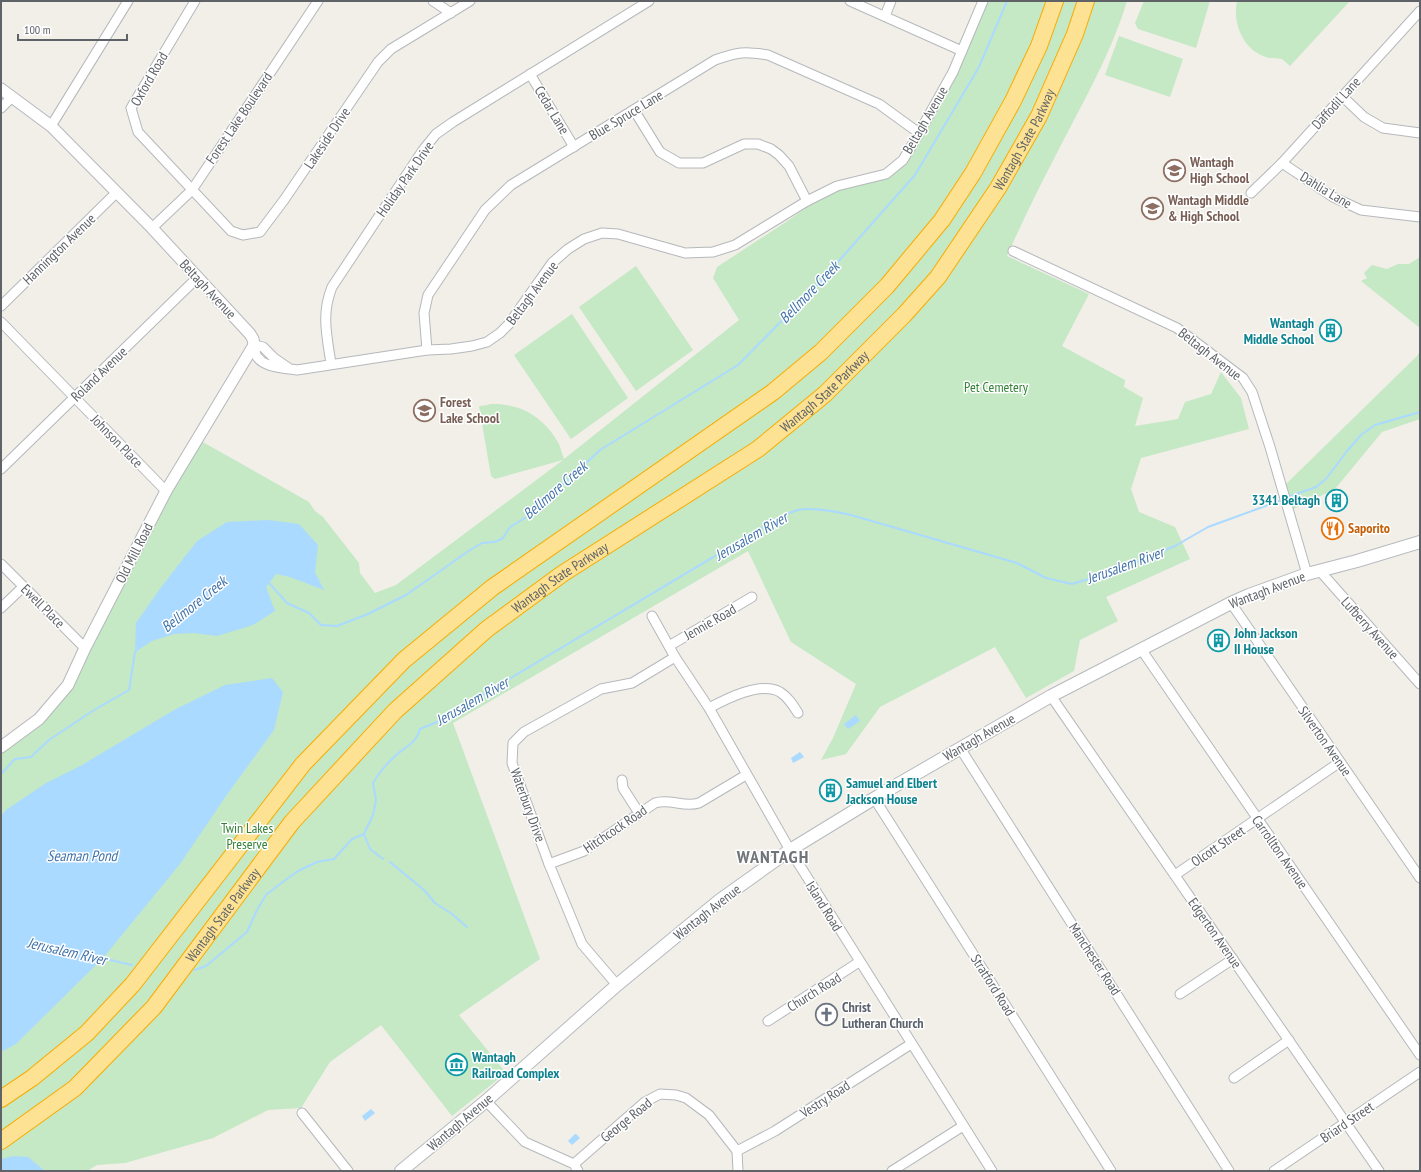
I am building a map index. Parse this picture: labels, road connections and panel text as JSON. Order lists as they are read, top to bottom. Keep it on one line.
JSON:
{"streets":{"highway":["Wantagh State Parkway"],"main road":["Wantagh Avenue"],"street":["Oxford Road","Daffodil Lane","Cedar Lane","Blue Spruce Lane","Forest Lake Boulevard","Beltagh Avenue","Lakeside Drive","Holiday Park Drive","Dahlia Lane","Hannington Avenue","Roland Avenue","Johnson Place","Old Mill Road","Ewell Place","Jennie Road","Lufberry Avenue","Silverton Avenue","Waterbury Drive","Hitchcock Road","Olcott Street","Carrollton Avenue","Island Road","Edgerton Avenue","Manchester Road","Stratford Road","Church Road","Vestry Road","George Road","Briard Street"]},"crossings":[["Oxford Road","Forest Lake Boulevard"],["Oxford Road","Lakeside Drive"],["Daffodil Lane","Dahlia Lane"],["Cedar Lane","Blue Spruce Lane"],["Cedar Lane","Holiday Park Drive"],["Blue Spruce Lane","Beltagh Avenue"],["Forest Lake Boulevard","Beltagh Avenue"],["Forest Lake Boulevard","Lakeside Drive"],["Beltagh Avenue","Holiday Park Drive"],["Beltagh Avenue","Hannington Avenue"],["Beltagh Avenue","Roland Avenue"],["Beltagh Avenue","Old Mill Road"],["Beltagh Avenue","Wantagh Avenue"],["Roland Avenue","Johnson Place"],["Johnson Place","Old Mill Road"],["Old Mill Road","Ewell Place"],["Wantagh Avenue","Lufberry Avenue"],["Wantagh Avenue","Silverton Avenue"],["Wantagh Avenue","Waterbury Drive"],["Wantagh Avenue","Carrollton Avenue"],["Wantagh Avenue","Island Road"],["Wantagh Avenue","Edgerton Avenue"],["Wantagh Avenue","Manchester Road"],["Wantagh Avenue","Stratford Road"],["Jennie Road","Island Road"],["Silverton Avenue","Olcott Street"],["Waterbury Drive","Hitchcock Road"],["Waterbury Drive","Island Road"],["Hitchcock Road","Island Road"],["Olcott Street","Carrollton Avenue"],["Olcott Street","Edgerton Avenue"],["Island Road","Church Road"],["Island Road","Vestry Road"],["Edgerton Avenue","Briard Street"],["Vestry Road","George Road"]],"districts":["WANTAGH"],"water":["Bellmore Creek","Jerusalem River","Seaman Pond"],"parks":["Pet Cemetery","Twin Lakes Preserve"],"places":{"school or university":["Wantagh High School","Wantagh Middle & High School","Forest Lake School"],"building":["Wantagh Middle School","3341 Beltagh","John Jackson II House","Samuel and Elbert Jackson House"],"restaurant":["Saporito"],"church":["Christ Lutheran Church"],"museum":["Wantagh Railroad Complex"]},"scale_bar":"100 m"}
